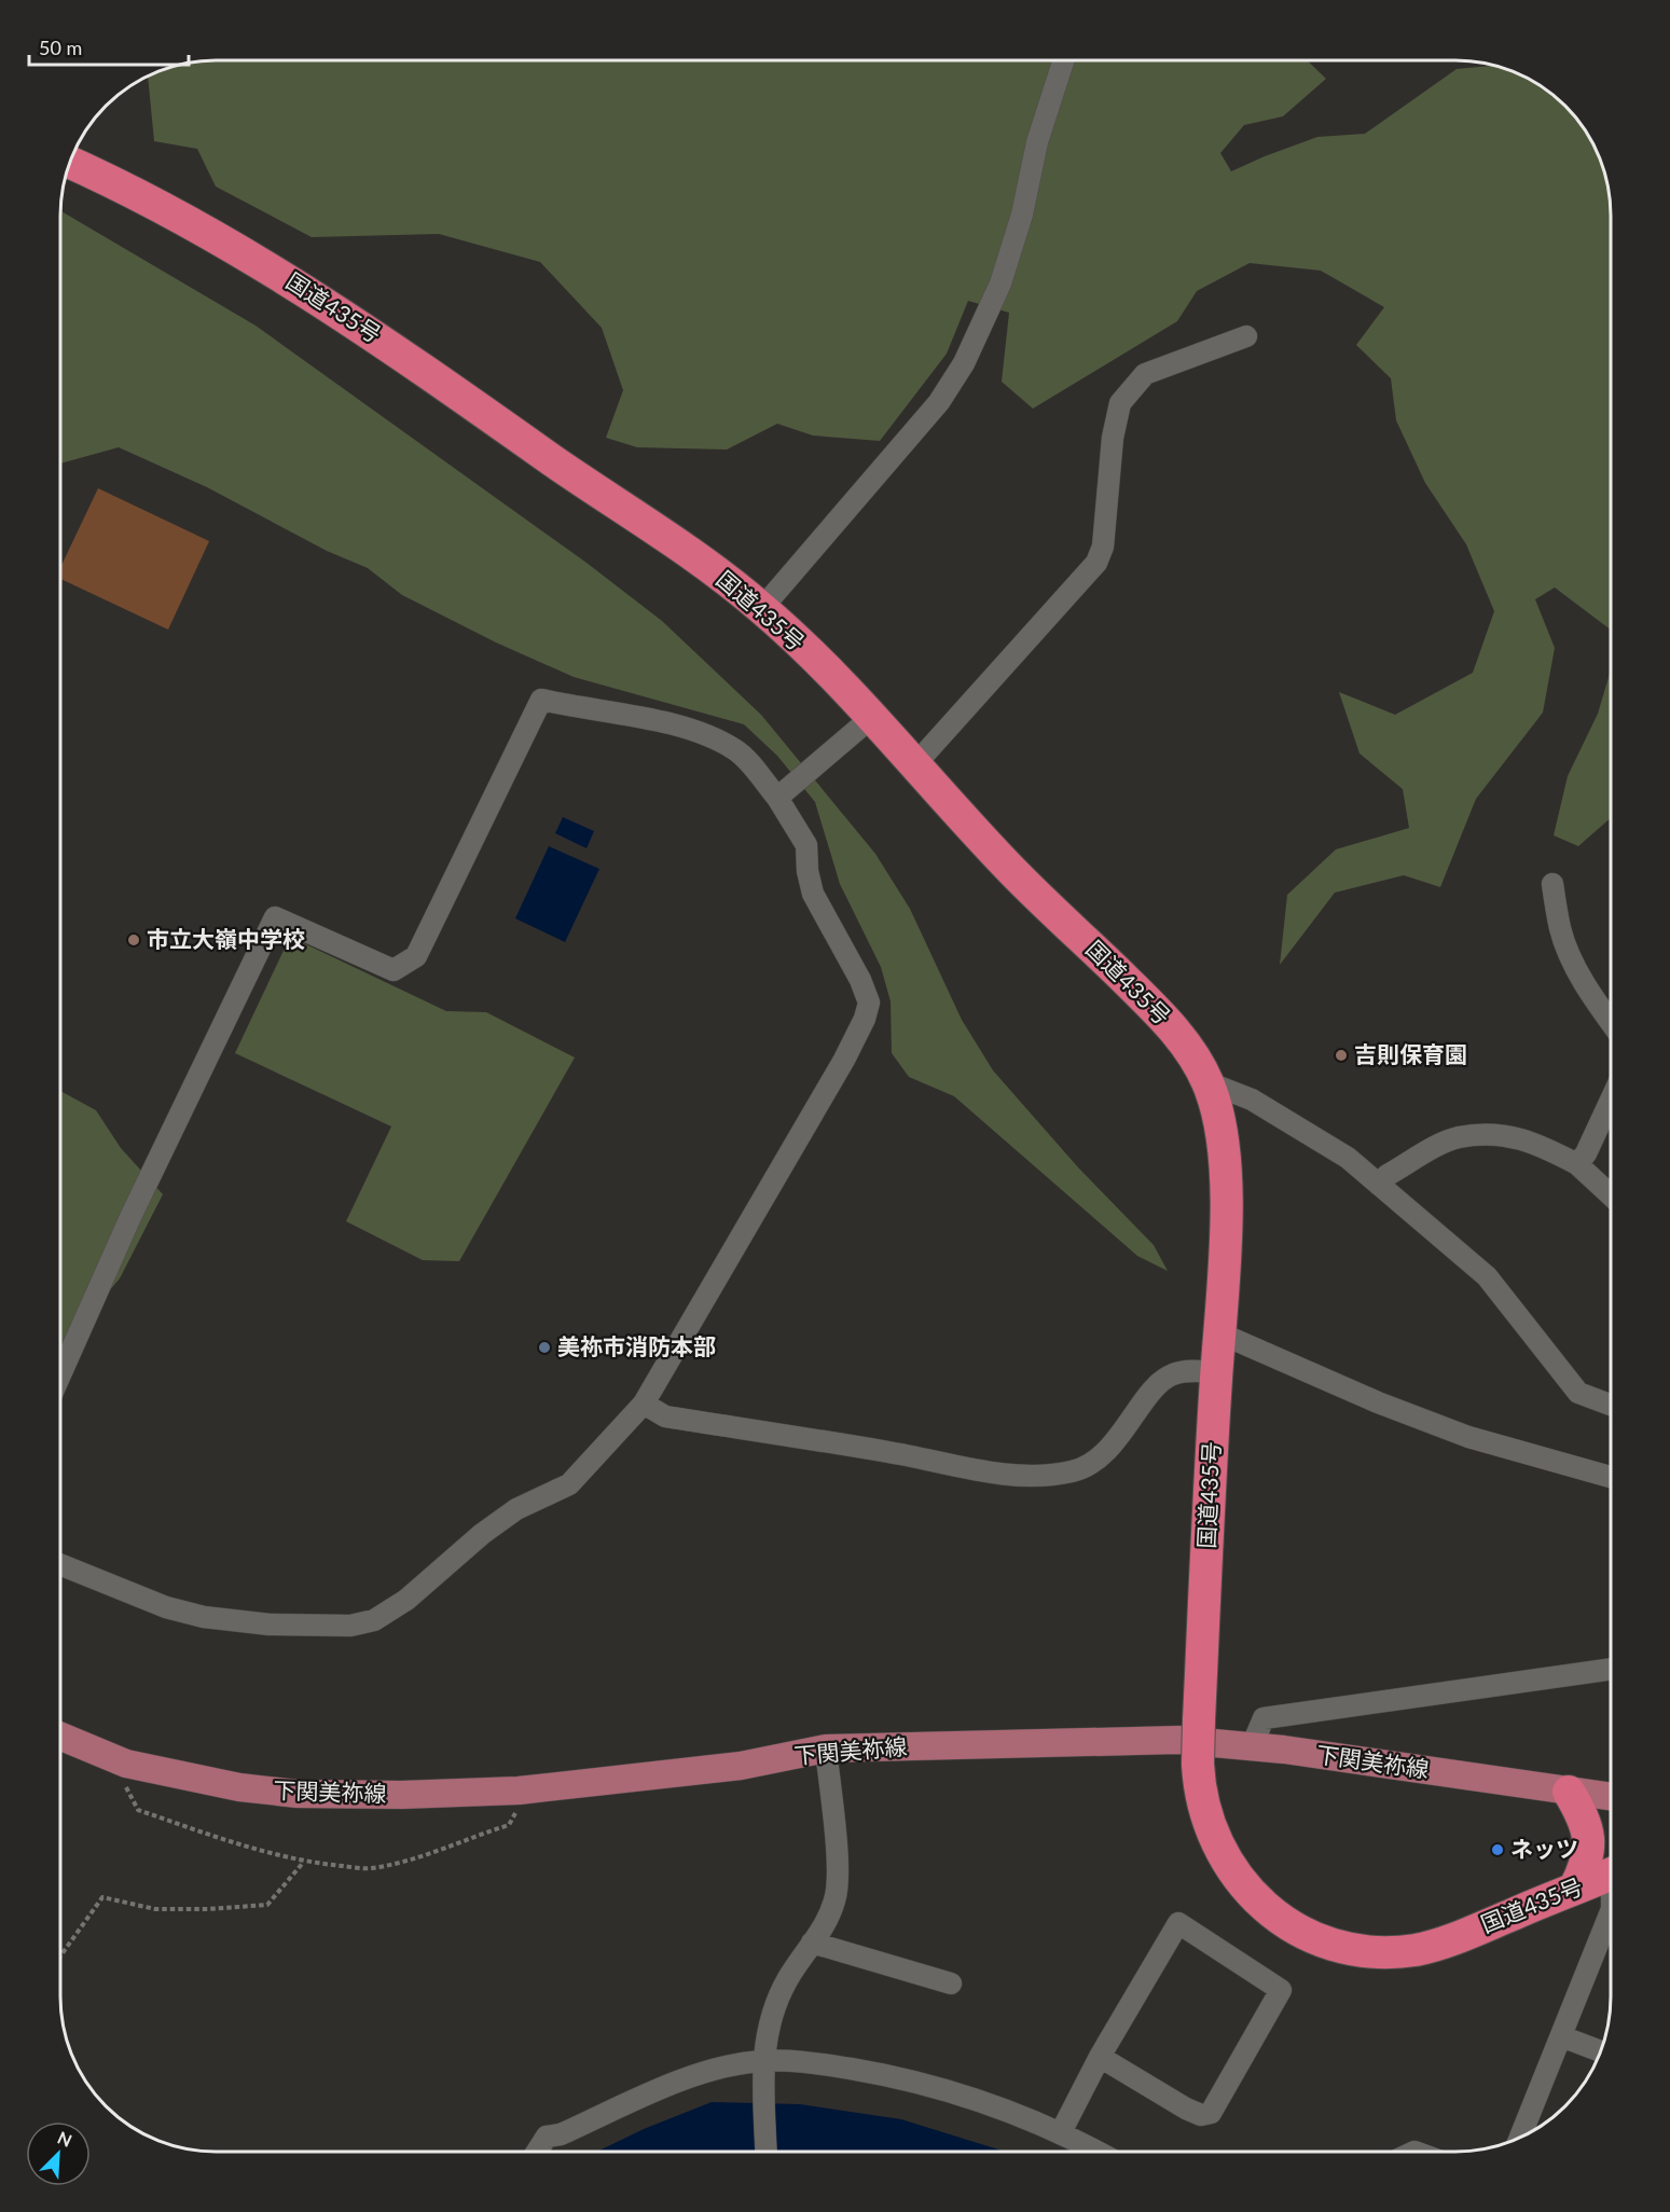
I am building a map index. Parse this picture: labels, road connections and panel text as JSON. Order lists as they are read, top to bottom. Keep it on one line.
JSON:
{"streets":{"highway":["国道435号"],"main road":["下関美祢線"]},"places":["市立大嶺中学校","吉則保育園","美祢市消防本部","ネッツ"],"scale_bar":"50 m","north":"top right"}
